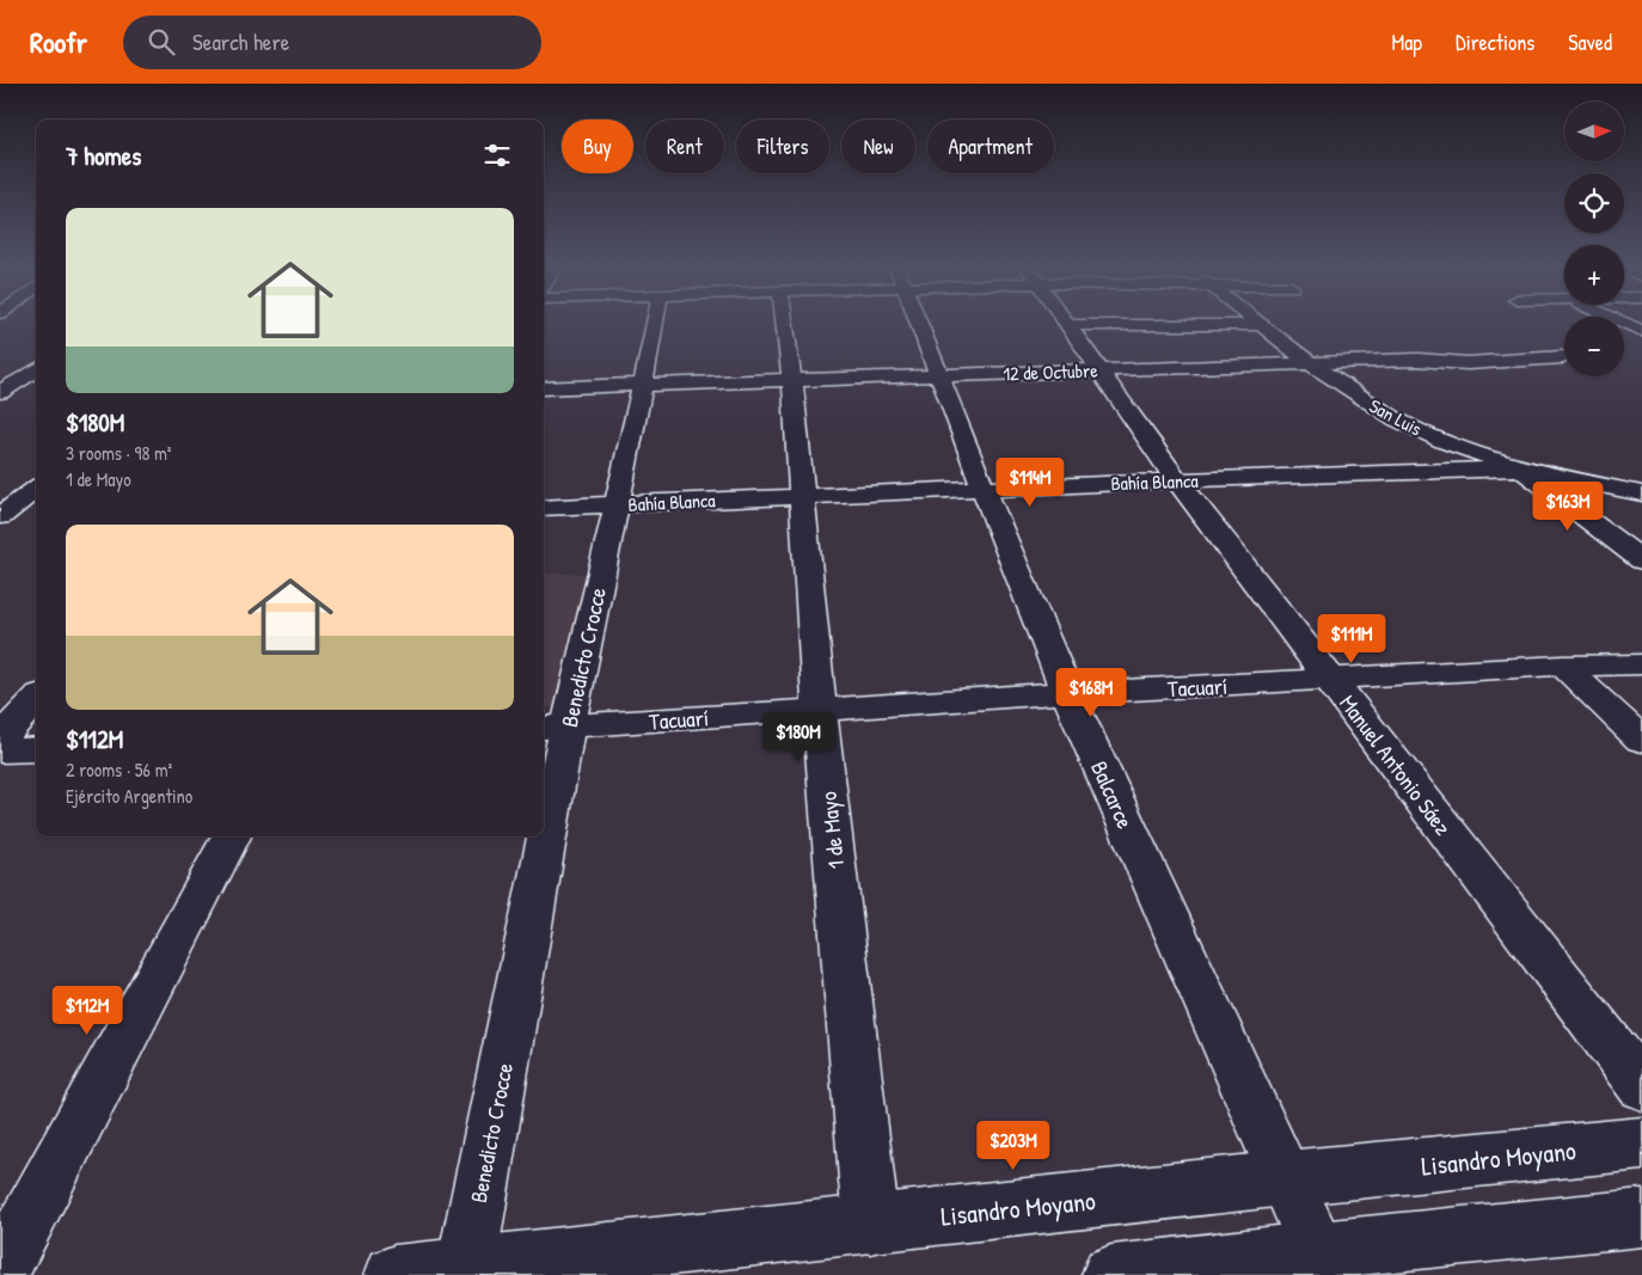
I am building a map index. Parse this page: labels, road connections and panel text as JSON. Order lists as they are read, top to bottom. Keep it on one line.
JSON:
{"streets":{"street":["12 de Octubre","San Luis","Bahía Blanca","Benedicto Crocce","Tacuarí","Manuel Antonio Sáez","Balcarce","1 de Mayo","Lisandro Moyano"]},"crossings":[["12 de Octubre","San Luis"],["12 de Octubre","Benedicto Crocce"],["12 de Octubre","Manuel Antonio Sáez"],["12 de Octubre","Balcarce"],["12 de Octubre","1 de Mayo"],["San Luis","Bahía Blanca"],["Bahía Blanca","Benedicto Crocce"],["Bahía Blanca","Manuel Antonio Sáez"],["Bahía Blanca","Balcarce"],["Bahía Blanca","1 de Mayo"],["Benedicto Crocce","Tacuarí"],["Benedicto Crocce","Lisandro Moyano"],["Tacuarí","Manuel Antonio Sáez"],["Tacuarí","Balcarce"],["Tacuarí","1 de Mayo"],["Balcarce","Lisandro Moyano"],["1 de Mayo","Lisandro Moyano"]],"north":"right","page":{"header":"Roofr","search":"Search here","nav":["Map","Directions","Saved"],"map_buttons":["+","−"],"chip":["Buy","Rent","Filters","New","Apartment"],"heading":"7 homes","list":[{"name":"$180M","note":"3 rooms · 98 m² · 1 de Mayo"},{"name":"$112M","note":"2 rooms · 56 m² · Ejército Argentino"}],"price":["$114M","$163M","$111M","$168M","$180M","$112M","$203M"]}}
